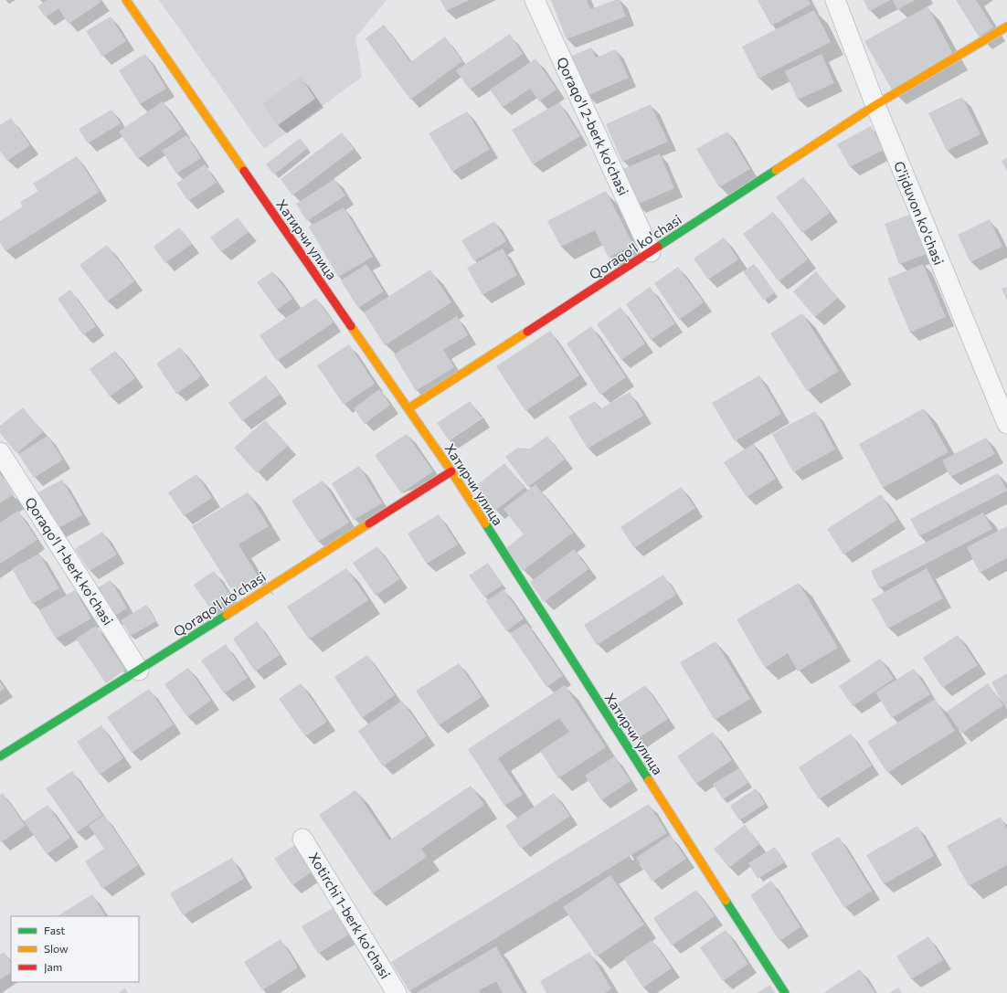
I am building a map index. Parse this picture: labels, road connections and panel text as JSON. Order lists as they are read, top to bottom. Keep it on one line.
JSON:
{"streets":{"street":["Qoraqo'l 2-berk ko'chasi","G'ijduvon ko'chasi","Хатирчи улица","Qoraqo'l ko'chasi","Qoraqo'l 1-berk ko'chasi","Xotirchi 1-berk ko'chasi"]},"crossings":[["Qoraqo'l 2-berk ko'chasi","Qoraqo'l ko'chasi"],["G'ijduvon ko'chasi","Qoraqo'l ko'chasi"],["Хатирчи улица","Qoraqo'l ko'chasi"],["Qoraqo'l ko'chasi","Qoraqo'l 1-berk ko'chasi"]],"legend":["Fast","Slow","Jam"]}
